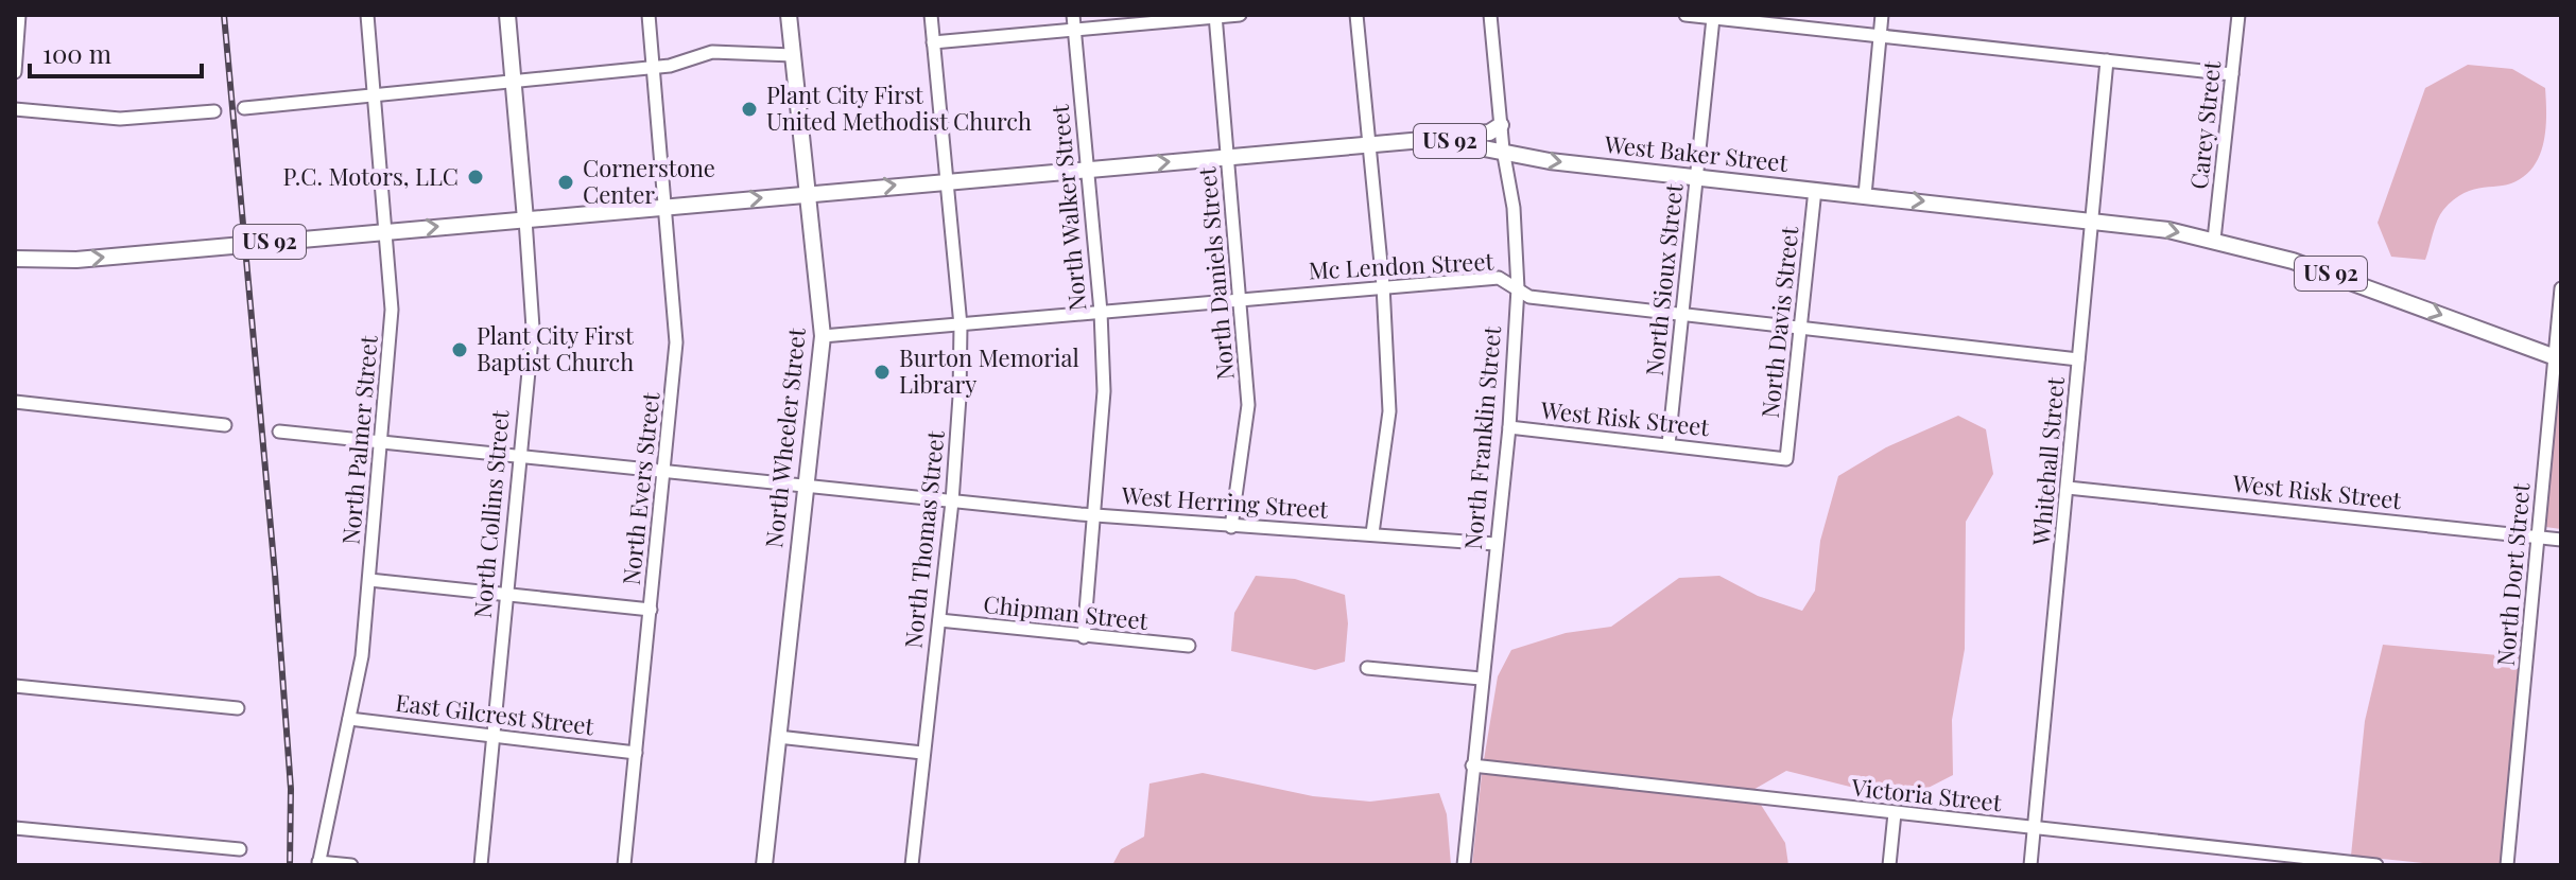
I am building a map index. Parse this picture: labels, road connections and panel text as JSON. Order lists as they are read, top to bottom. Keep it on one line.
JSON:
{"streets":{"main road":["US 92","West Baker Street","North Wheeler Street","North Collins Street"],"street":["Carey Street","North Walker Street","Mc Lendon Street","North Daniels Street","North Sioux Street","North Davis Street","West Risk Street","North Franklin Street","North Palmer Street","Whitehall Street","North Evers Street","West Herring Street","North Thomas Street","North Dort Street","Chipman Street","East Gilcrest Street","Victoria Street"]},"crossings":[["Carey Street","West Baker Street"],["US 92","West Baker Street"],["US 92","North Wheeler Street"],["US 92","North Franklin Street"],["US 92","North Palmer Street"],["US 92","North Evers Street"],["US 92","North Collins Street"],["West Baker Street","North Walker Street"],["West Baker Street","North Daniels Street"],["West Baker Street","North Sioux Street"],["West Baker Street","North Davis Street"],["West Baker Street","North Wheeler Street"],["West Baker Street","North Franklin Street"],["West Baker Street","Whitehall Street"],["West Baker Street","North Thomas Street"],["West Baker Street","North Dort Street"],["North Walker Street","Mc Lendon Street"],["North Walker Street","West Herring Street"],["North Walker Street","Chipman Street"],["Mc Lendon Street","North Daniels Street"],["Mc Lendon Street","North Sioux Street"],["Mc Lendon Street","North Davis Street"],["Mc Lendon Street","North Wheeler Street"],["Mc Lendon Street","North Franklin Street"],["Mc Lendon Street","Whitehall Street"],["Mc Lendon Street","North Thomas Street"],["North Daniels Street","West Herring Street"],["North Sioux Street","West Risk Street"],["North Davis Street","West Risk Street"],["West Risk Street","North Franklin Street"],["West Risk Street","Whitehall Street"],["West Risk Street","North Dort Street"],["North Wheeler Street","West Herring Street"],["North Franklin Street","West Herring Street"],["North Franklin Street","Victoria Street"],["North Palmer Street","West Herring Street"],["North Palmer Street","East Gilcrest Street"],["Whitehall Street","Victoria Street"],["North Evers Street","West Herring Street"],["North Evers Street","East Gilcrest Street"],["West Herring Street","North Collins Street"],["West Herring Street","North Thomas Street"],["North Collins Street","East Gilcrest Street"],["North Thomas Street","Chipman Street"]],"one_way":["West Baker Street"],"places":["Plant City First United Methodist Church","P.C. Motors, LLC","Cornerstone Center","Plant City First Baptist Church","Burton Memorial Library"],"scale_bar":"100 m"}
